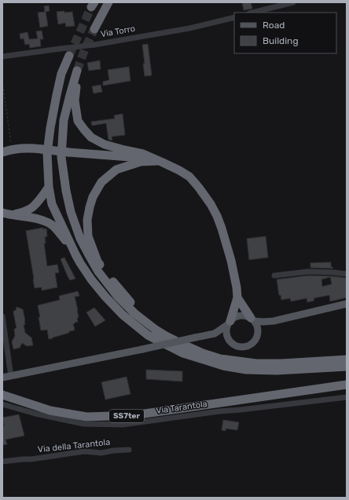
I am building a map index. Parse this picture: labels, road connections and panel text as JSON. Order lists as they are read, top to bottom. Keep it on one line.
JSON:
{"streets":{"highway":["SS7ter"],"street":["Via Torro","Via Tarantola","Via della Tarantola"]},"legend":["Road","Building"]}
